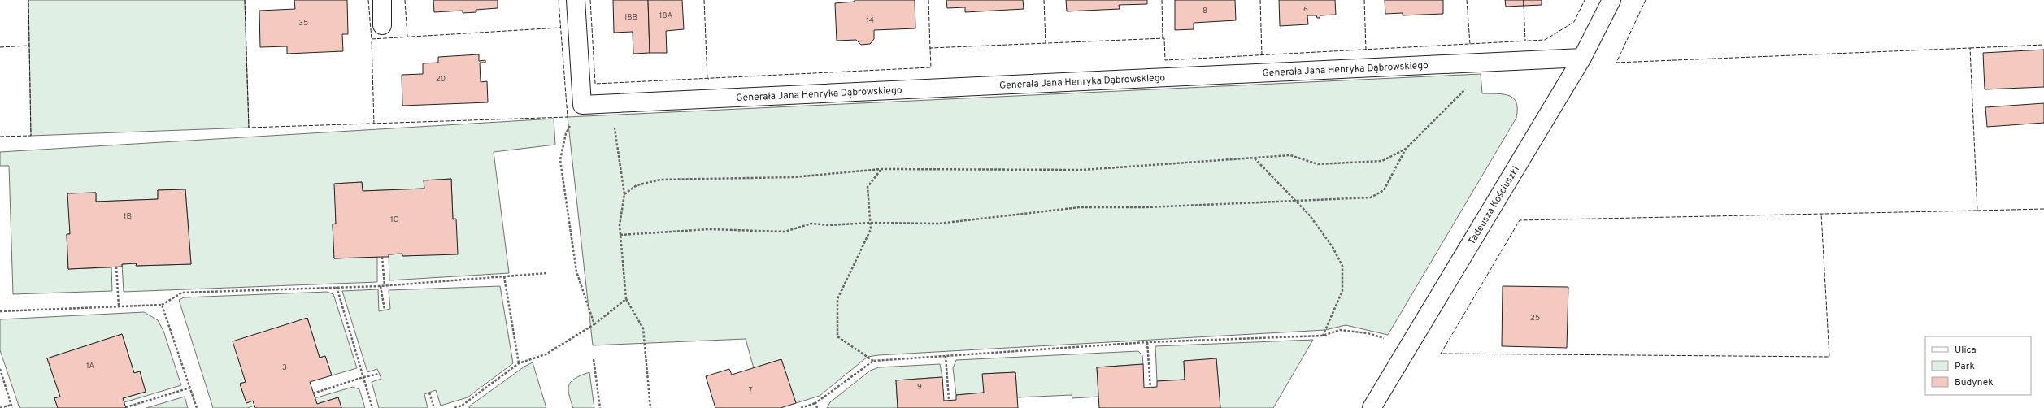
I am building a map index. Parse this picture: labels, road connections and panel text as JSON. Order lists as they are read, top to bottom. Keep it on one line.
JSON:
{"streets":{"street":["Generała Jana Henryka Dąbrowskiego","Tadeusza Kościuszki"]},"crossings":[["Generała Jana Henryka Dąbrowskiego","Tadeusza Kościuszki"]],"house_numbers":["6","8","18A","18B","14","35","20","1B","1C","25","1A","3","9","7"],"legend":["Ulica","Park","Budynek"]}
